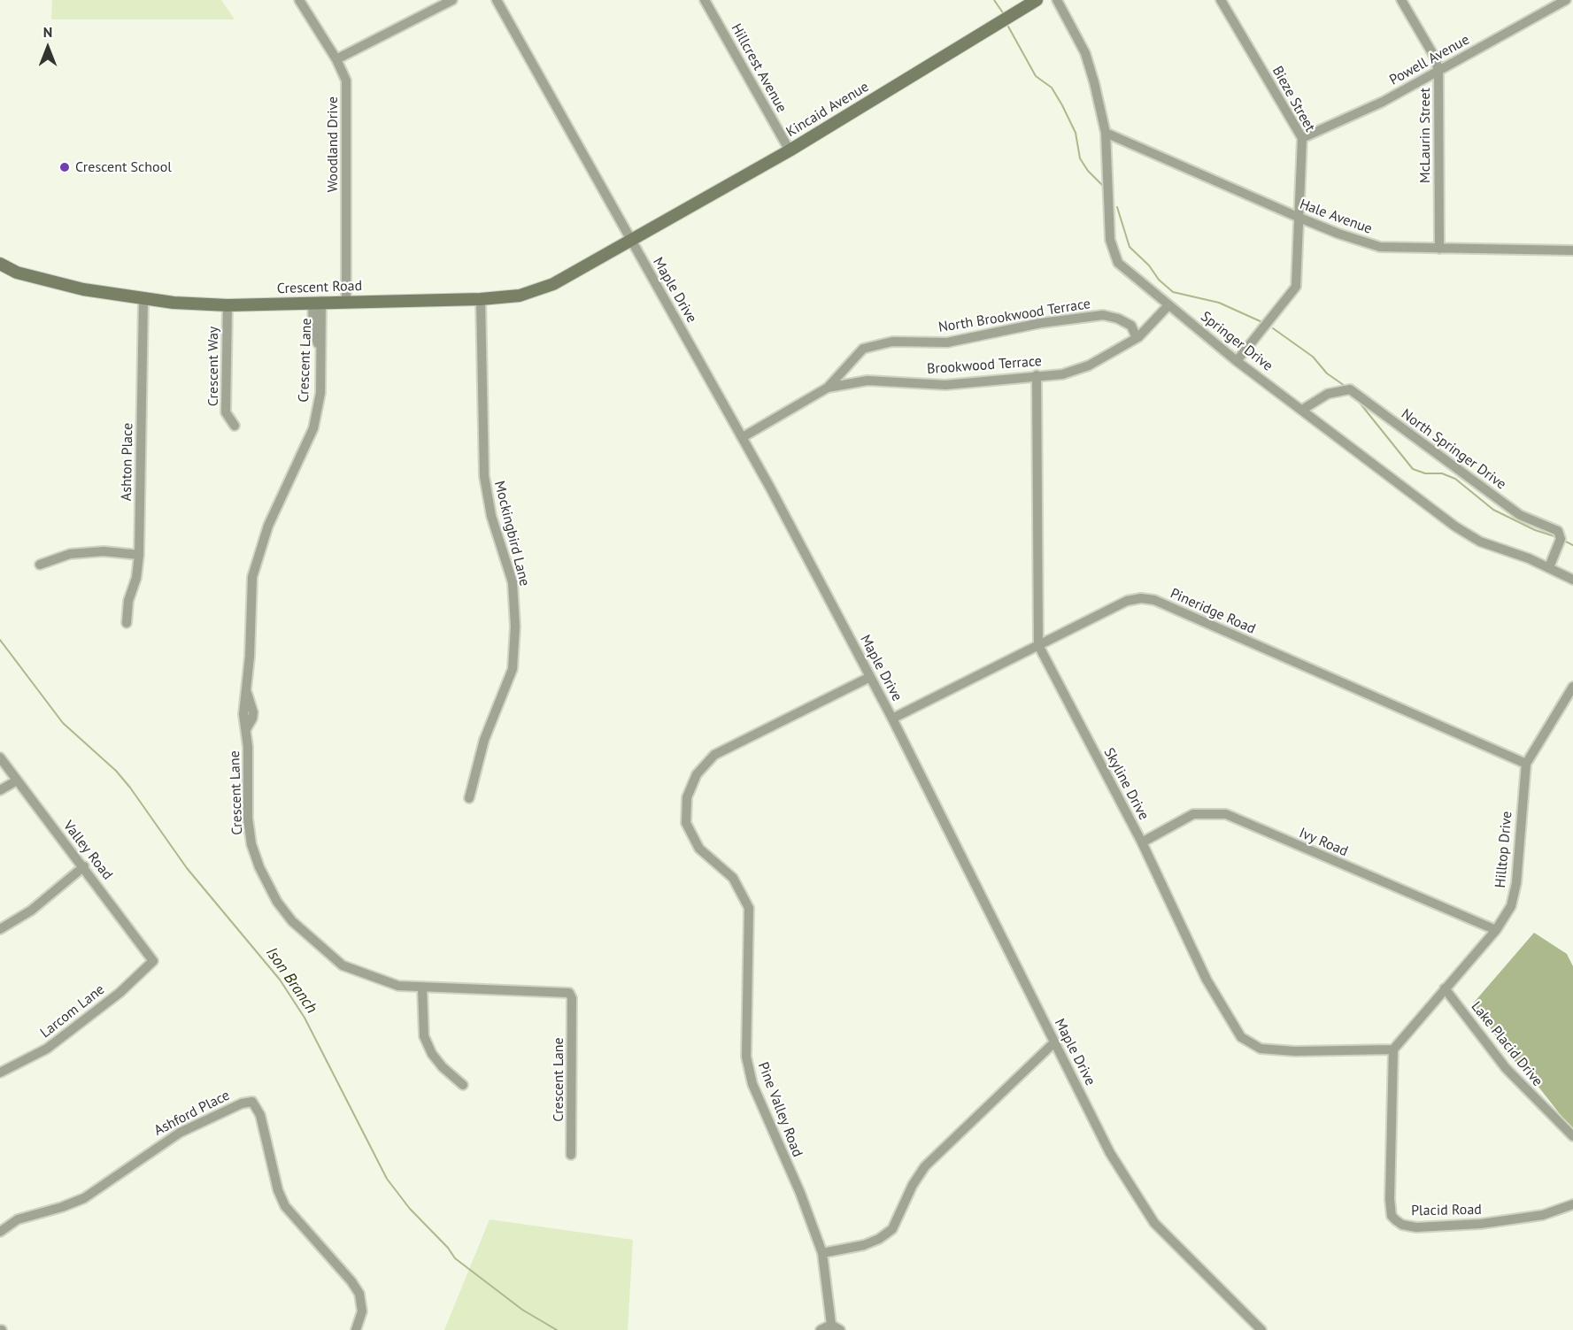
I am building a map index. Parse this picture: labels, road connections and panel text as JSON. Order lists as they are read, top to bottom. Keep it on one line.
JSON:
{"streets":{"street":["Powell Avenue","Hillcrest Avenue","Bieze Street","Kincaid Avenue","McLaurin Street","Woodland Drive","Hale Avenue","Crescent Road","Maple Drive","North Brookwood Terrace","Springer Drive","Crescent Lane","Brookwood Terrace","Crescent Way","North Springer Drive","Ashton Place","Mockingbird Lane","Pineridge Road","Skyline Drive","Ivy Road","Hilltop Drive","Valley Road","Larcom Lane","Lake Placid Drive","Pine Valley Road","Ashford Place","Placid Road"]},"crossings":[["Powell Avenue","Bieze Street"],["Powell Avenue","McLaurin Street"],["Hillcrest Avenue","Kincaid Avenue"],["Bieze Street","Hale Avenue"],["Bieze Street","Springer Drive"],["Kincaid Avenue","Crescent Road"],["Kincaid Avenue","Maple Drive"],["McLaurin Street","Hale Avenue"],["Woodland Drive","Crescent Road"],["Hale Avenue","Springer Drive"],["Crescent Road","Maple Drive"],["Crescent Road","Crescent Lane"],["Crescent Road","Crescent Way"],["Crescent Road","Ashton Place"],["Crescent Road","Mockingbird Lane"],["Maple Drive","Brookwood Terrace"],["Maple Drive","Pineridge Road"],["Maple Drive","Pine Valley Road"],["North Brookwood Terrace","Brookwood Terrace"],["Springer Drive","North Springer Drive"],["Brookwood Terrace","Skyline Drive"],["Pineridge Road","Skyline Drive"],["Pineridge Road","Hilltop Drive"],["Skyline Drive","Ivy Road"],["Skyline Drive","Hilltop Drive"],["Skyline Drive","Placid Road"],["Ivy Road","Hilltop Drive"],["Hilltop Drive","Lake Placid Drive"],["Hilltop Drive","Placid Road"],["Valley Road","Larcom Lane"]],"water":["Ison Branch"],"places":["Crescent School"],"north":"top"}
